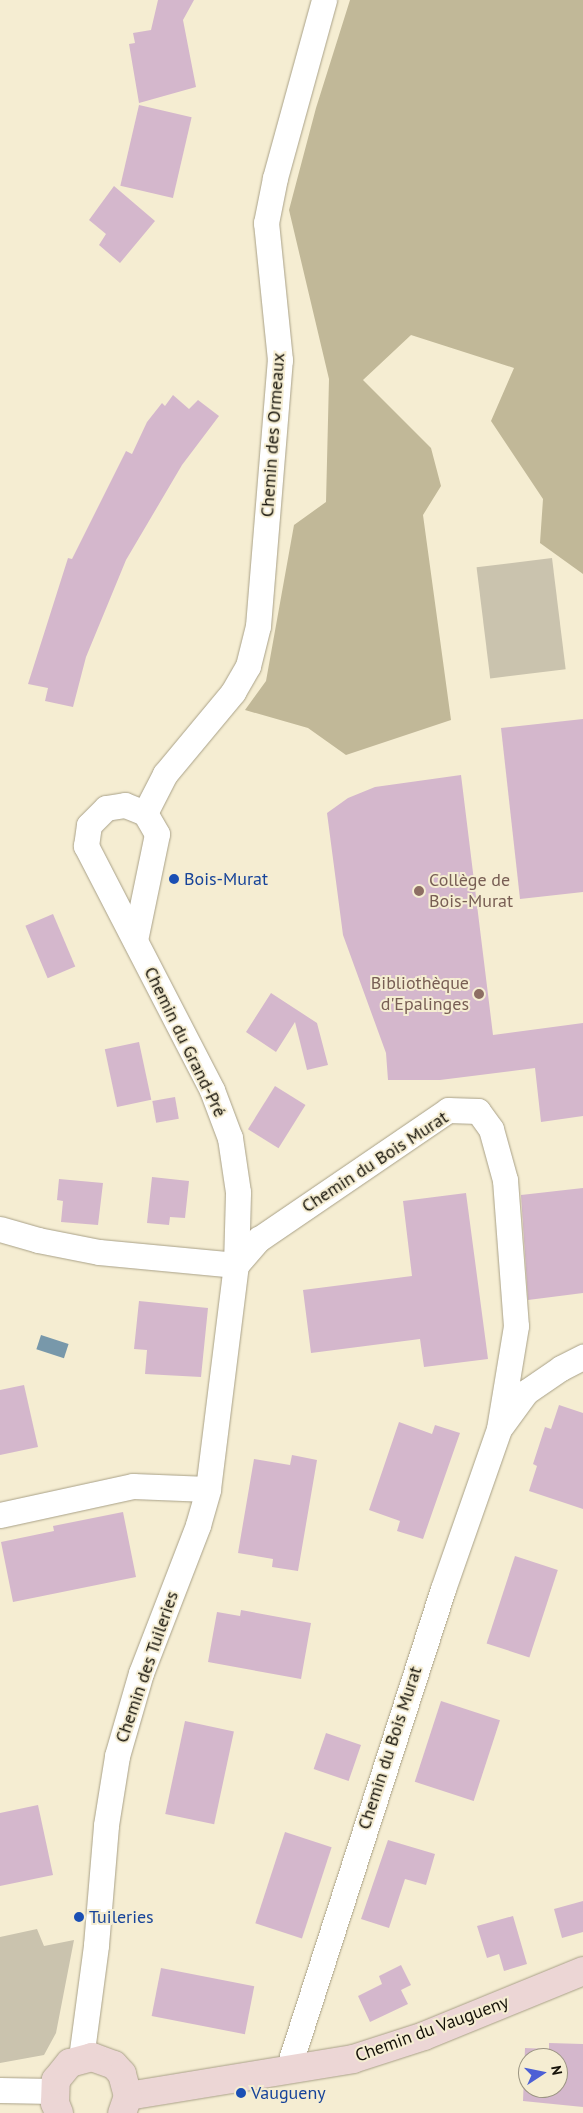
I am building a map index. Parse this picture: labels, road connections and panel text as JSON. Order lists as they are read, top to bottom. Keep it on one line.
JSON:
{"streets":{"street":["Chemin des Ormeaux","Chemin du Grand-Pré","Chemin du Bois Murat","Chemin des Tuileries","Chemin du Vaugueny"]},"crossings":[["Chemin des Ormeaux","Chemin du Grand-Pré"],["Chemin du Grand-Pré","Chemin du Bois Murat"],["Chemin du Grand-Pré","Chemin des Tuileries"],["Chemin du Bois Murat","Chemin des Tuileries"],["Chemin du Bois Murat","Chemin du Vaugueny"]],"places":["Bois-Murat","Collège de Bois-Murat","Bibliothèque d'Epalinges","Tuileries","Vaugueny"],"north":"right"}
